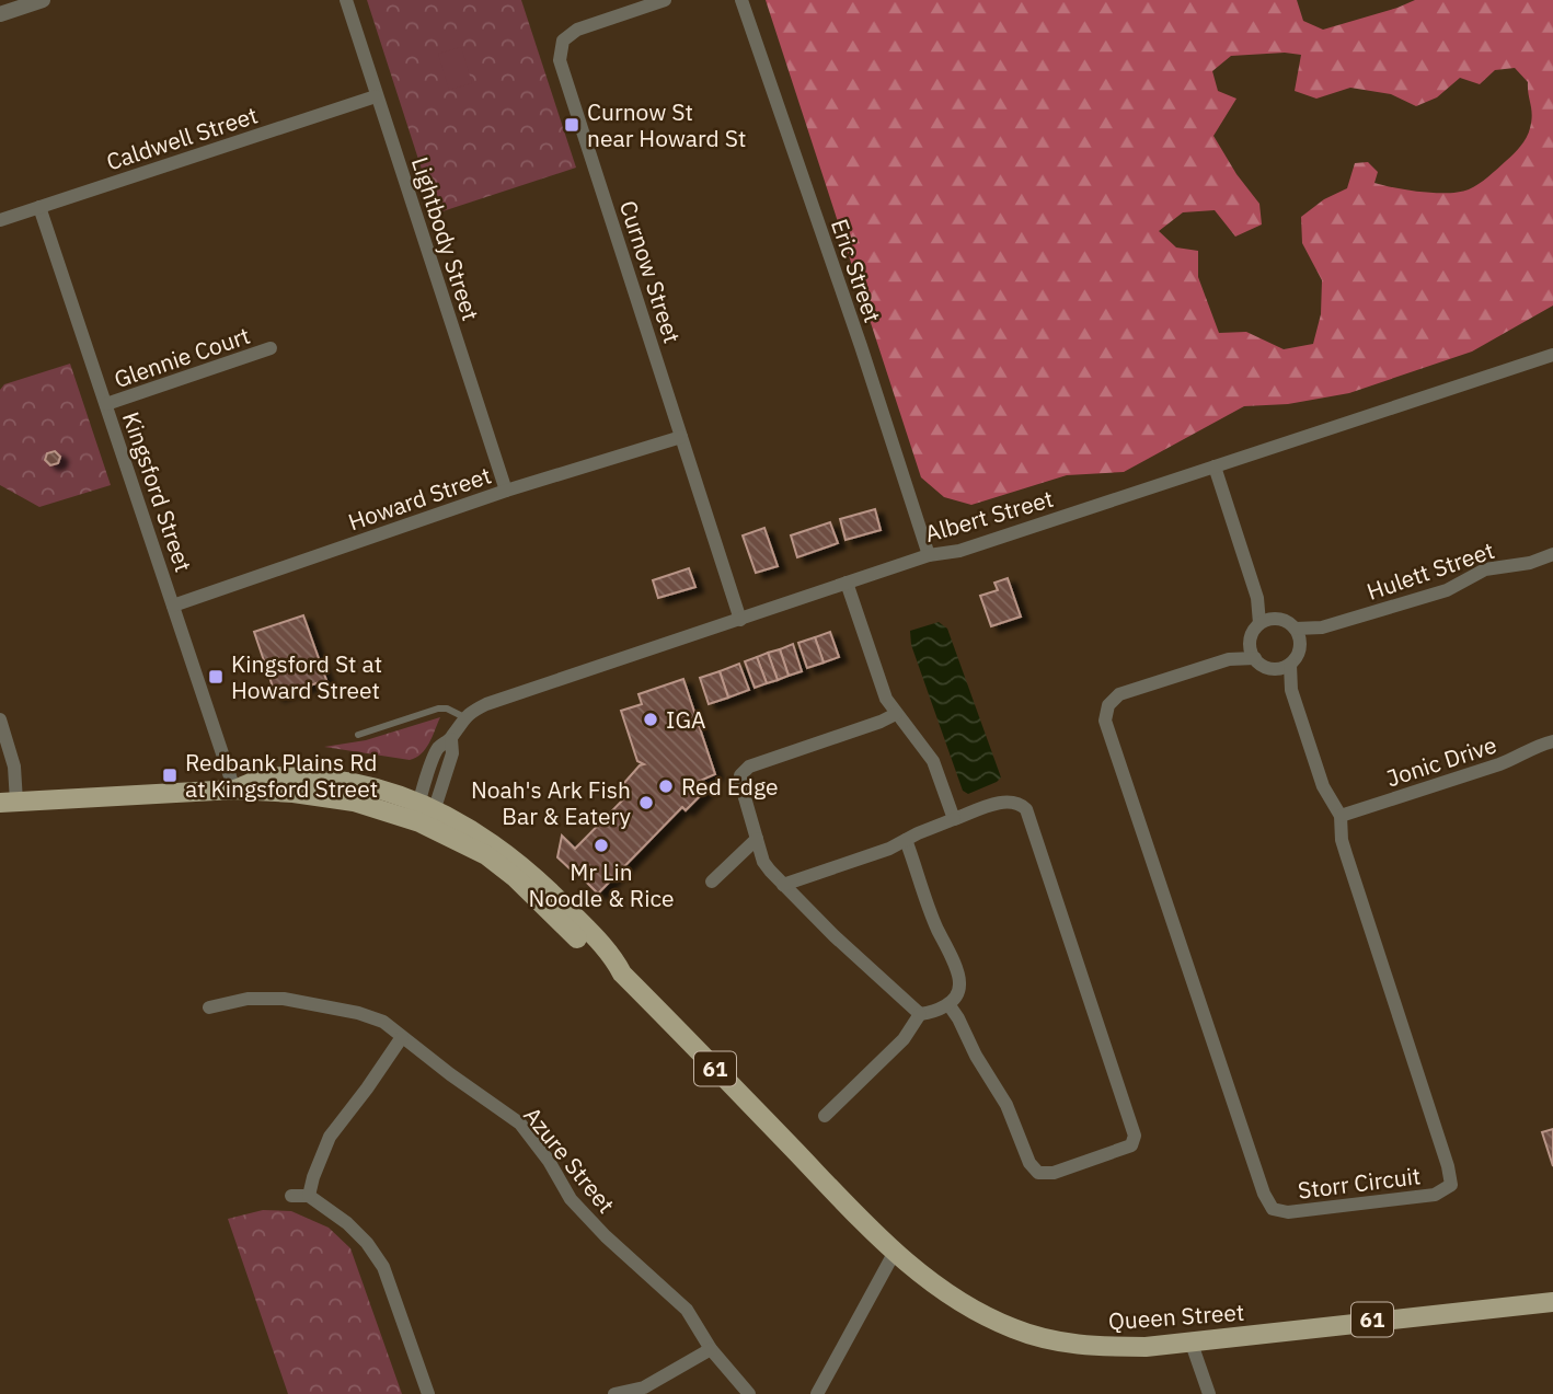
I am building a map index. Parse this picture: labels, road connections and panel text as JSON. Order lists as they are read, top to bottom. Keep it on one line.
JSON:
{"streets":{"main road":["61","Queen Street"],"street":["Caldwell Street","Lightbody Street","Eric Street","Curnow Street","Glennie Court","Kingsford Street","Howard Street","Albert Street","Hulett Street","Jonic Drive","Azure Street","Storr Circuit"]},"crossings":[["Caldwell Street","Lightbody Street"],["Caldwell Street","Kingsford Street"],["Lightbody Street","Howard Street"],["Eric Street","Albert Street"],["Curnow Street","Howard Street"],["Curnow Street","Albert Street"],["Glennie Court","Kingsford Street"],["Kingsford Street","Howard Street"],["Kingsford Street","Queen Street"],["Jonic Drive","Storr Circuit"]],"places":{"transit":["Curnow St near Howard St","Kingsford St at Howard Street","Redbank Plains Rd at Kingsford Street"],"other":["IGA","Red Edge","Noah's Ark Fish Bar & Eatery","Mr Lin Noodle & Rice"]}}
